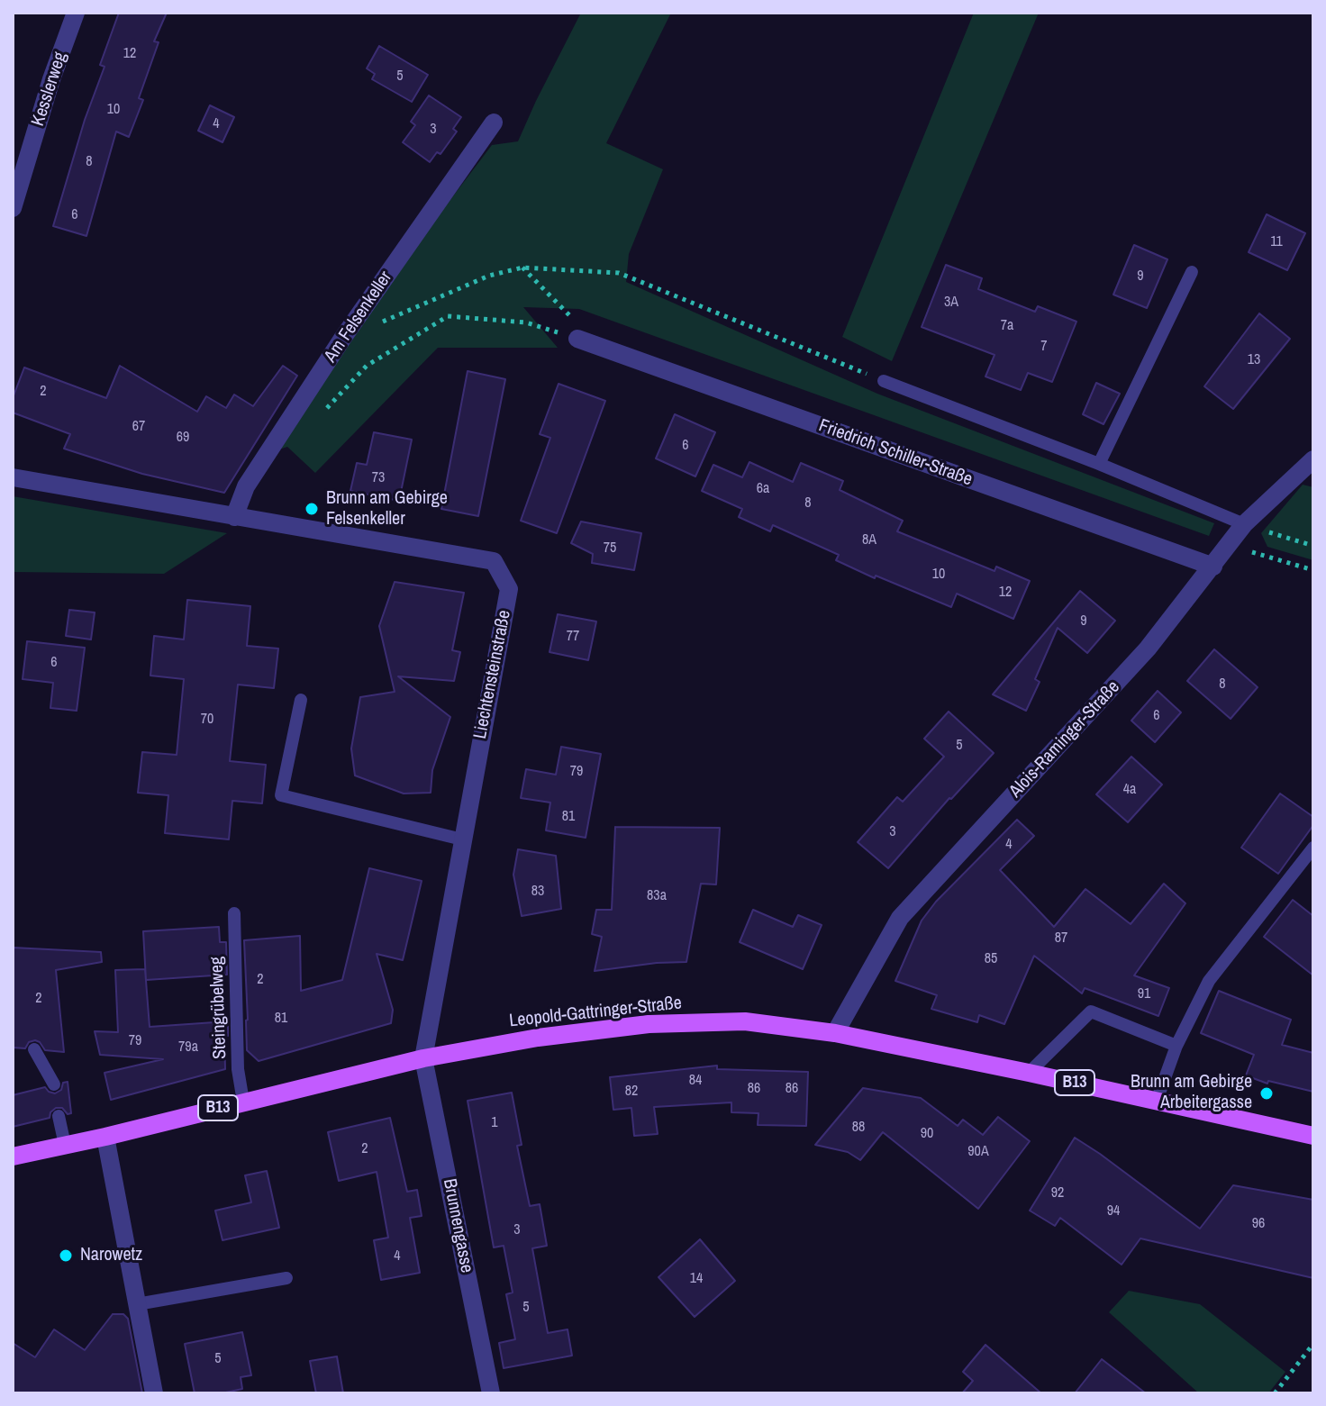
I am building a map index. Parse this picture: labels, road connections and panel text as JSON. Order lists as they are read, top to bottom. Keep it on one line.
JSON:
{"streets":{"main road":["Leopold-Gattringer-Straße","B13"],"street":["Kesslerweg","Am Felsenkeller","Friedrich Schiller-Straße","Liechtensteinstraße","Alois-Raminger-Straße","Brunnengasse"],"lane":["Steingrübelweg"]},"crossings":[["Am Felsenkeller","Liechtensteinstraße"],["Friedrich Schiller-Straße","Alois-Raminger-Straße"],["Liechtensteinstraße","Leopold-Gattringer-Straße"],["Liechtensteinstraße","Brunnengasse"],["Alois-Raminger-Straße","Leopold-Gattringer-Straße"],["Steingrübelweg","Leopold-Gattringer-Straße"],["Leopold-Gattringer-Straße","Brunnengasse"]],"places":["Brunn am Gebirge Felsenkeller","Brunn am Gebirge Arbeitergasse","Narowetz"],"house_numbers":["12","5","10","4","3","8","6","11","9","3A","7a","7","13","2","67","69","6","73","6a","8","8A","75","10","12","9","77","6","8","6","70","5","79","4a","81","3","4","83","83a","87","85","2","91","2","81","79","79a","84","86","86","82","1","88","90","2","90A","92","94","96","3","4","14","5","5"]}
